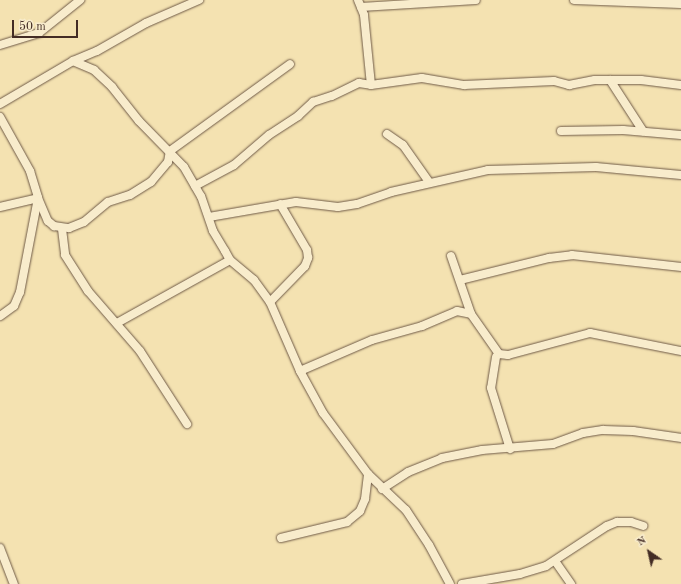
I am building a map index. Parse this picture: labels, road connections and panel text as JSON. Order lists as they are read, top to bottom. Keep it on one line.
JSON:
{"scale_bar":"50 m","north":"top left"}
